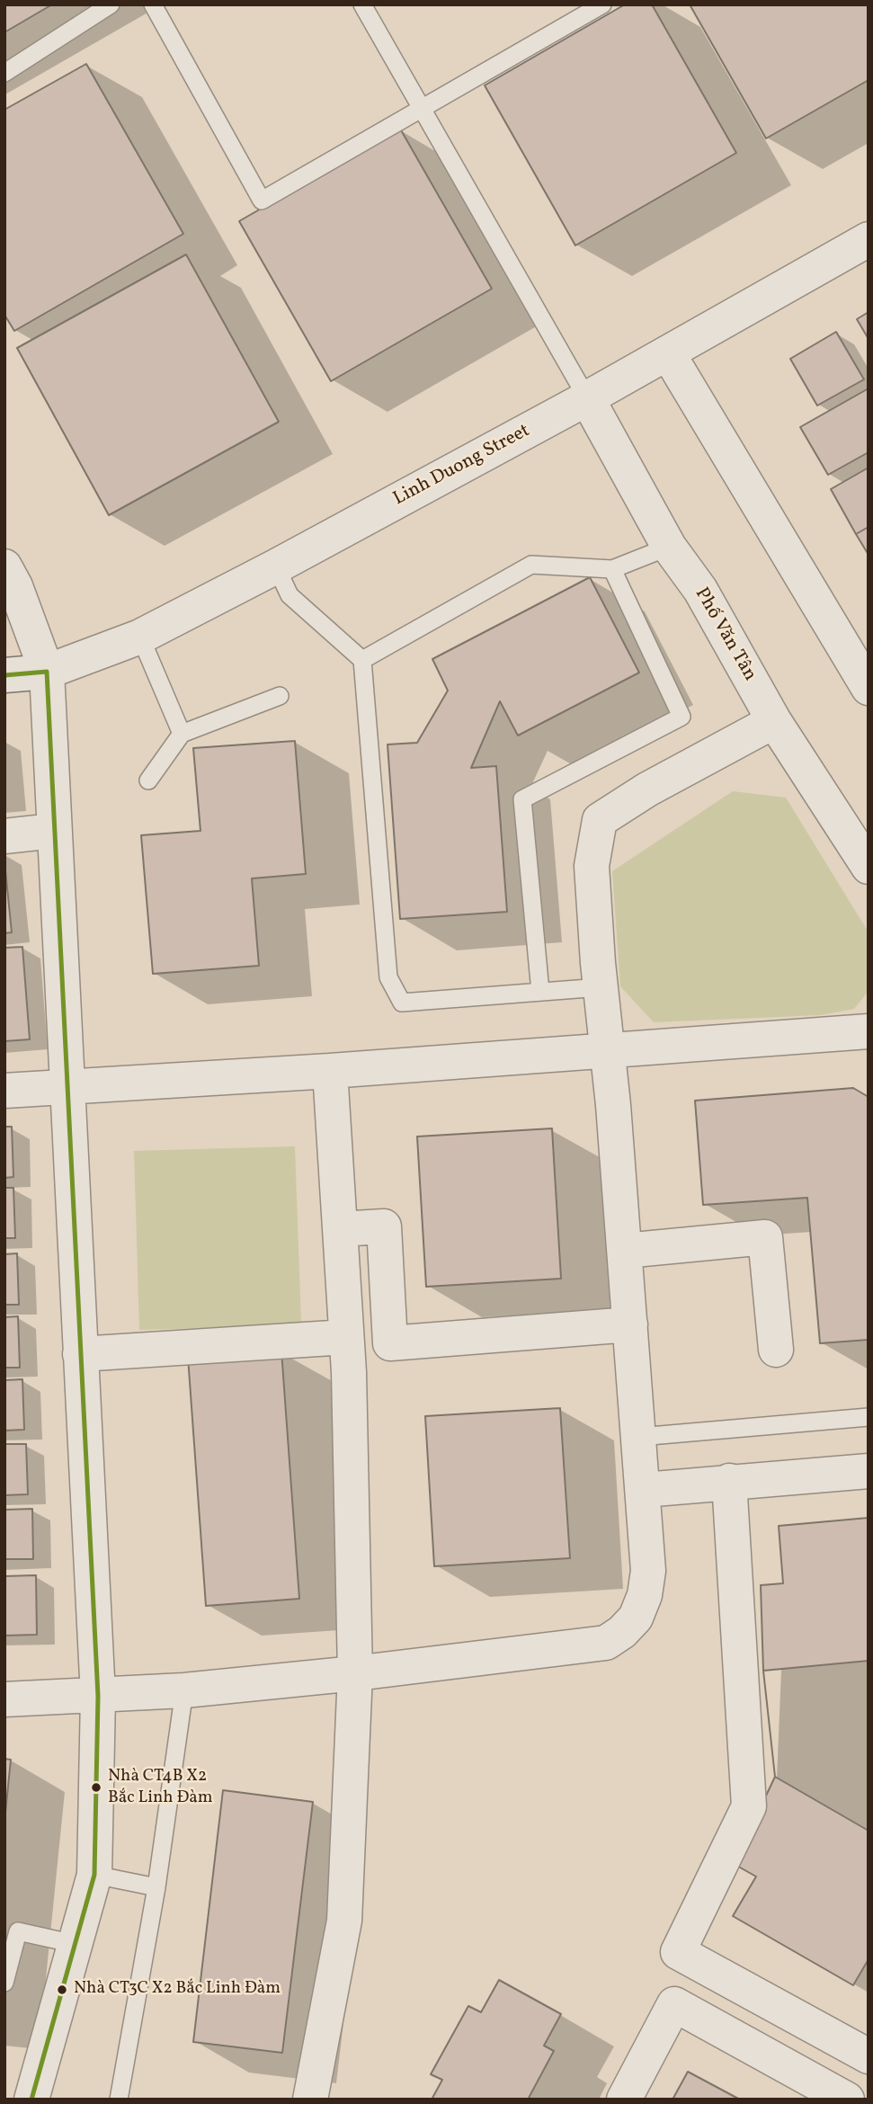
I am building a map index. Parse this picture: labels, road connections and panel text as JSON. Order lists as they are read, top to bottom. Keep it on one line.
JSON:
{"streets":{"street":["Linh Duong Street","Phố Văn Tân"]},"crossings":[["Linh Duong Street","Phố Văn Tân"]],"places":["Nhà CT4B X2 Bắc Linh Đàm","Nhà CT3C X2 Bắc Linh Đàm"]}
